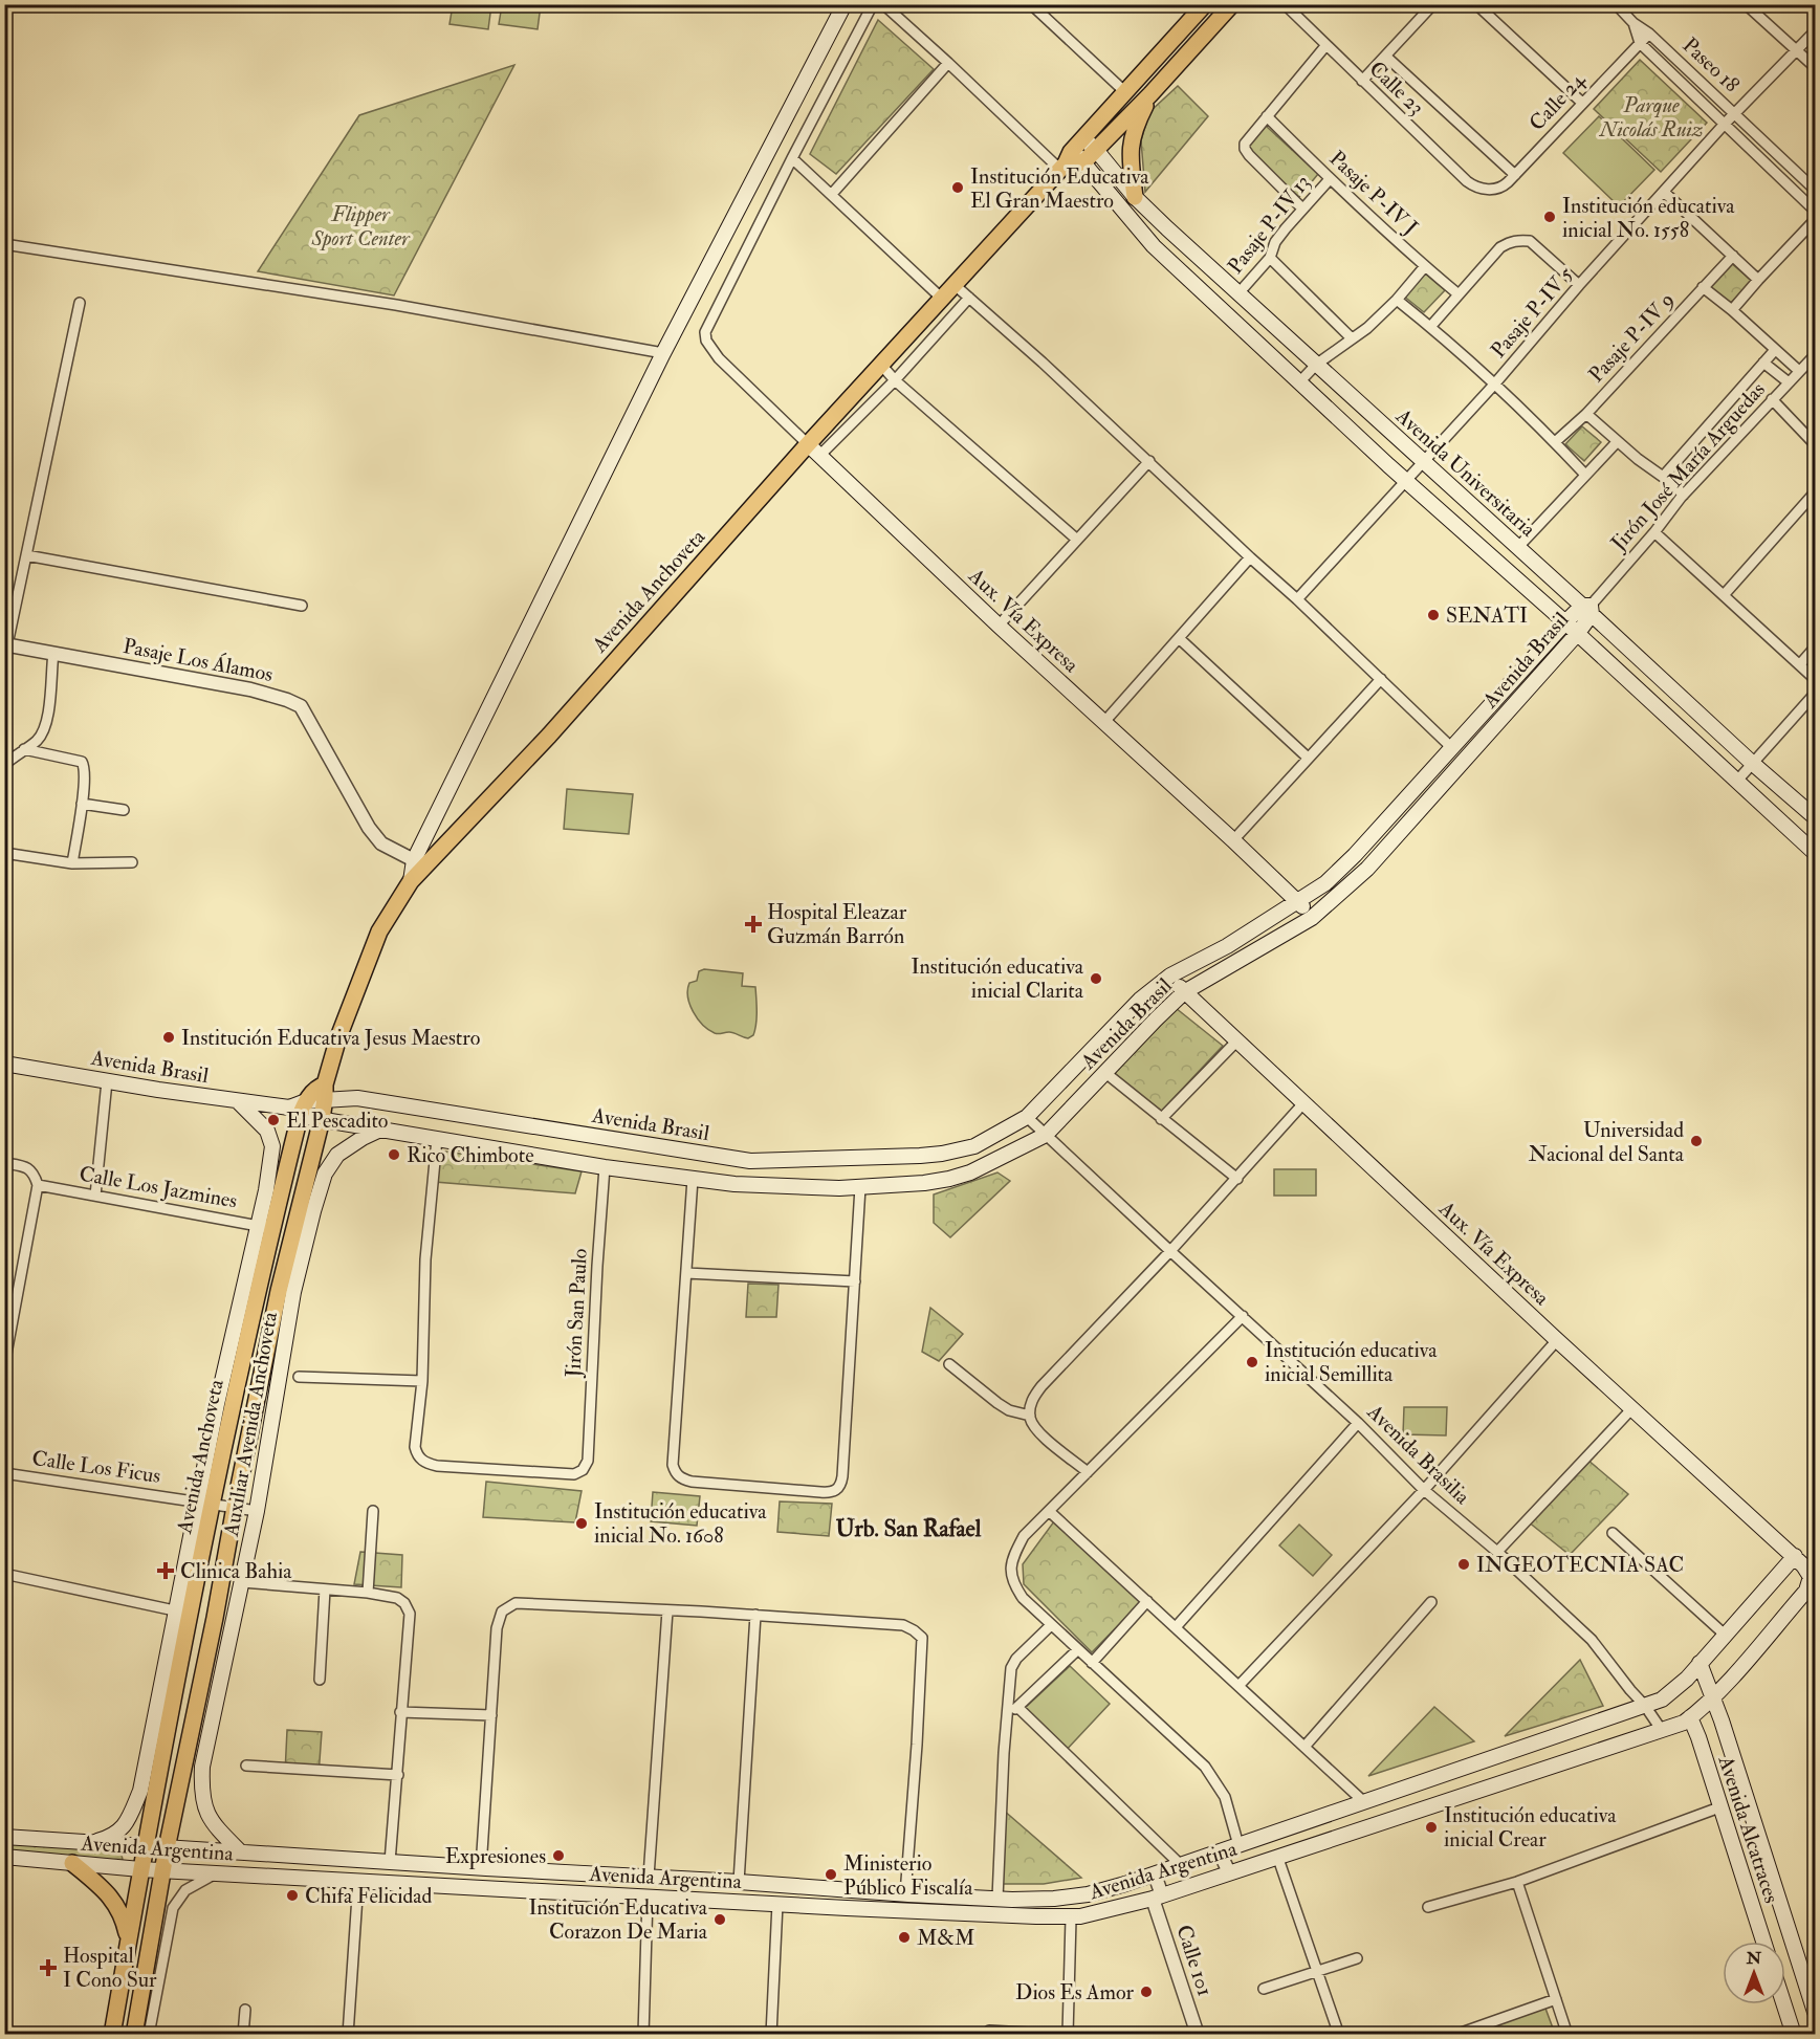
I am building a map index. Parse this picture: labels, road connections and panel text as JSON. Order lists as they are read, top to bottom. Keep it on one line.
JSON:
{"streets":{"main road":["Avenida Universitaria","Avenida Anchoveta","Aux. Vía Expresa","Avenida Brasil","Auxiliar Avenida Anchoveta","Avenida Alcatraces","Avenida Argentina"],"street":["Paseo 18","Calle 23","Calle 24","Pasaje P-IV J","Pasaje P-IV 13","Pasaje P-IV 5","Pasaje P-IV 9","Jirón José María Arguedas","Pasaje Los Álamos","Calle Los Jazmines","Jirón San Paulo","Avenida Brasilia","Calle Los Ficus","Calle 101"]},"crossings":[["Paseo 18","Calle 24"],["Paseo 18","Pasaje P-IV 5"],["Calle 23","Calle 24"],["Pasaje P-IV J","Pasaje P-IV 13"],["Pasaje P-IV 13","Avenida Universitaria"],["Pasaje P-IV 5","Avenida Universitaria"],["Jirón José María Arguedas","Avenida Universitaria"],["Jirón José María Arguedas","Avenida Brasil"],["Avenida Universitaria","Avenida Anchoveta"],["Avenida Universitaria","Avenida Brasil"],["Avenida Anchoveta","Aux. Vía Expresa"],["Avenida Anchoveta","Avenida Brasil"],["Avenida Anchoveta","Calle Los Jazmines"],["Avenida Anchoveta","Calle Los Ficus"],["Avenida Anchoveta","Avenida Argentina"],["Aux. Vía Expresa","Avenida Brasil"],["Aux. Vía Expresa","Avenida Argentina"],["Avenida Brasil","Jirón San Paulo"],["Avenida Brasil","Auxiliar Avenida Anchoveta"],["Avenida Brasil","Avenida Brasilia"],["Auxiliar Avenida Anchoveta","Calle Los Ficus"],["Auxiliar Avenida Anchoveta","Avenida Argentina"],["Avenida Brasilia","Avenida Argentina"],["Avenida Alcatraces","Avenida Argentina"],["Avenida Argentina","Calle 101"]],"districts":["Urb. San Rafael"],"parks":["Parque Nicolás Ruiz","Flipper Sport Center"],"places":{"other":["Institución Educativa El Gran Maestro","Institución educativa inicial No. 1558","SENATI","Institución educativa inicial Clarita","Institución Educativa Jesus Maestro","El Pescadito","Universidad Nacional del Santa","Rico Chimbote","Institución educativa inicial Semillita","Institución educativa inicial No. 1608","INGEOTECNIA SAC","Institución educativa inicial Crear","Expresiones","Ministerio Público Fiscalía","Chifa Felicidad","Institución Educativa Corazon De Maria","M&M","Dios Es Amor"],"health":["Hospital Eleazar Guzmán Barrón","Clinica Bahia","Hospital I Cono Sur"]},"north":"top"}
